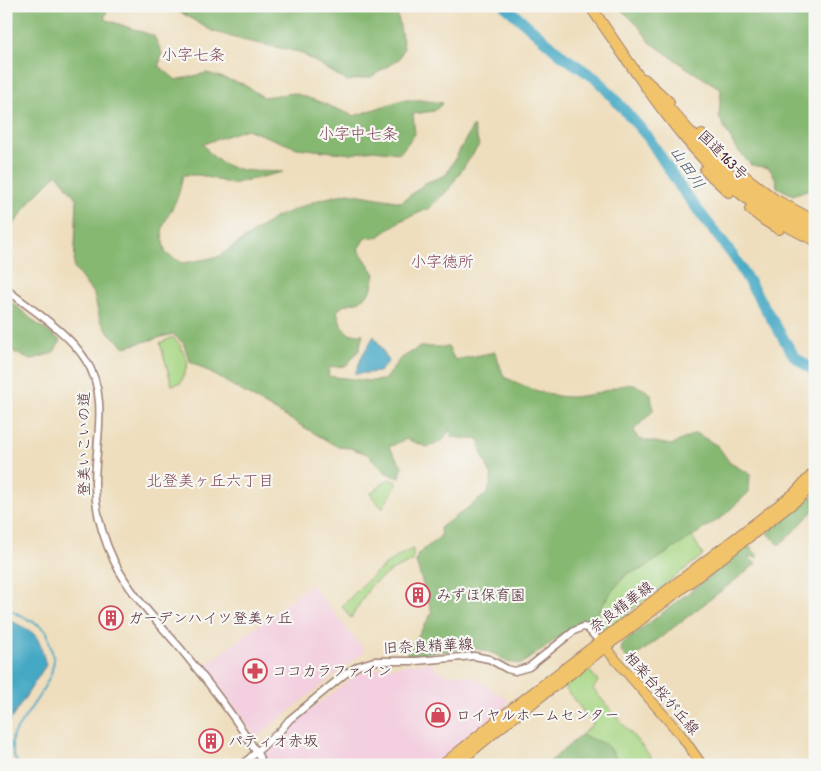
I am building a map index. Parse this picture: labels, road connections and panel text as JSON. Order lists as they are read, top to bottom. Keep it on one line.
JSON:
{"streets":{"highway":["国道163号"],"main road":["奈良精華線","相楽台桜が丘線"],"street":["登美いこいの道","旧奈良精華線"]},"crossings":[["登美いこいの道","旧奈良精華線"],["奈良精華線","旧奈良精華線"],["奈良精華線","相楽台桜が丘線"],["旧奈良精華線","相楽台桜が丘線"]],"districts":["小字七条","小字中七条","小字徳所","北登美ヶ丘六丁目"],"water":["山田川"],"places":{"building":["みずほ保育園","ガーデンハイツ登美ヶ丘","パティオ赤坂"],"pharmacy":["ココカラファイン"],"shop":["ロイヤルホームセンター"]}}
